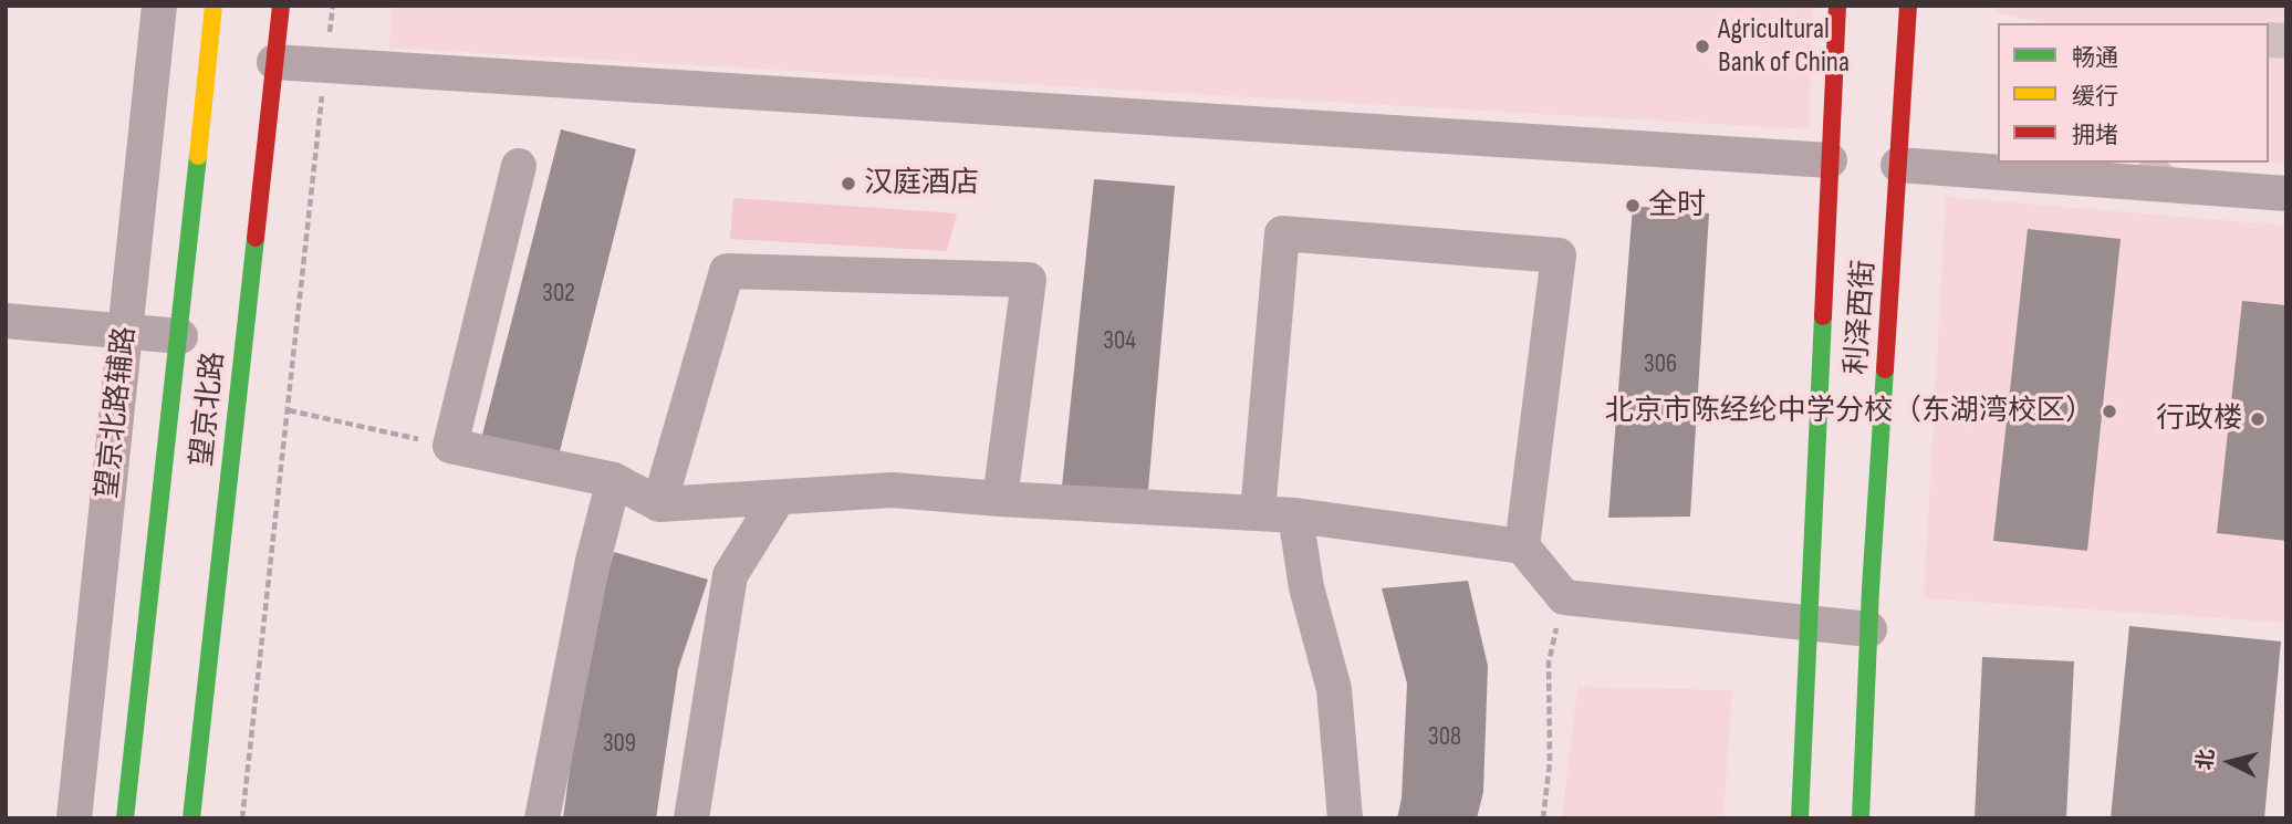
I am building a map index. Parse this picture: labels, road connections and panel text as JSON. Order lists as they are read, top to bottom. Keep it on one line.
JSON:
{"streets":{"main road":["利泽西街","望京北路"],"street":["望京北路辅路"]},"places":["Agricultural Bank of China","汉庭酒店","全时","北京市陈经纶中学分校（东湖湾校区）","行政楼"],"house_numbers":["302","304","306","308","309"],"legend":["畅通","缓行","拥堵"],"north":"left"}
